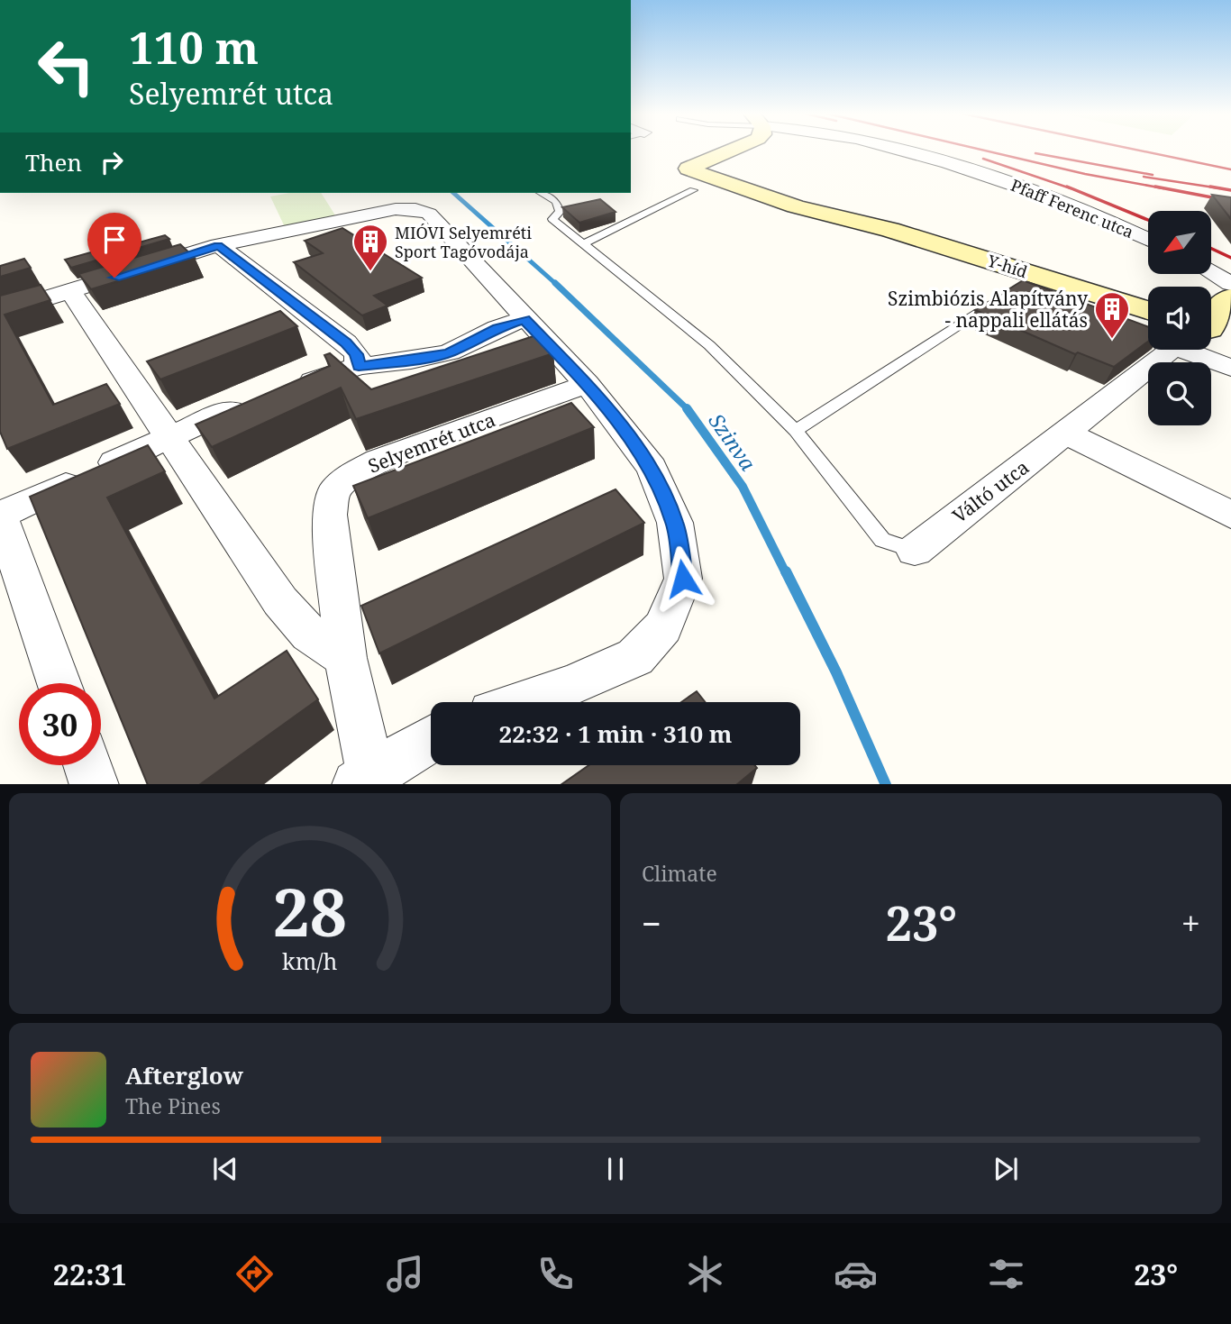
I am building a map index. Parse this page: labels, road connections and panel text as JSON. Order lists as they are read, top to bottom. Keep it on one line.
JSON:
{"streets":{"street":["Pfaff Ferenc utca","Y-híd","Selyemrét utca","Váltó utca"]},"water":["Szinva"],"places":{"building":["MIÓVI Selyemréti Sport Tagóvodája","Szimbiózis Alapítvány - nappali ellátás"]},"north":"bottom left","page":{"turn":["110 m","Selyemrét utca"],"then":"Then","limit":"30","trip":"22:32 · 1 min · 310 m","tile":"Climate","heat":["−","23°","+"],"song":["Afterglow","The Pines"],"tabs":["22:31","23°"],"gauge":["28","km/h"]}}
